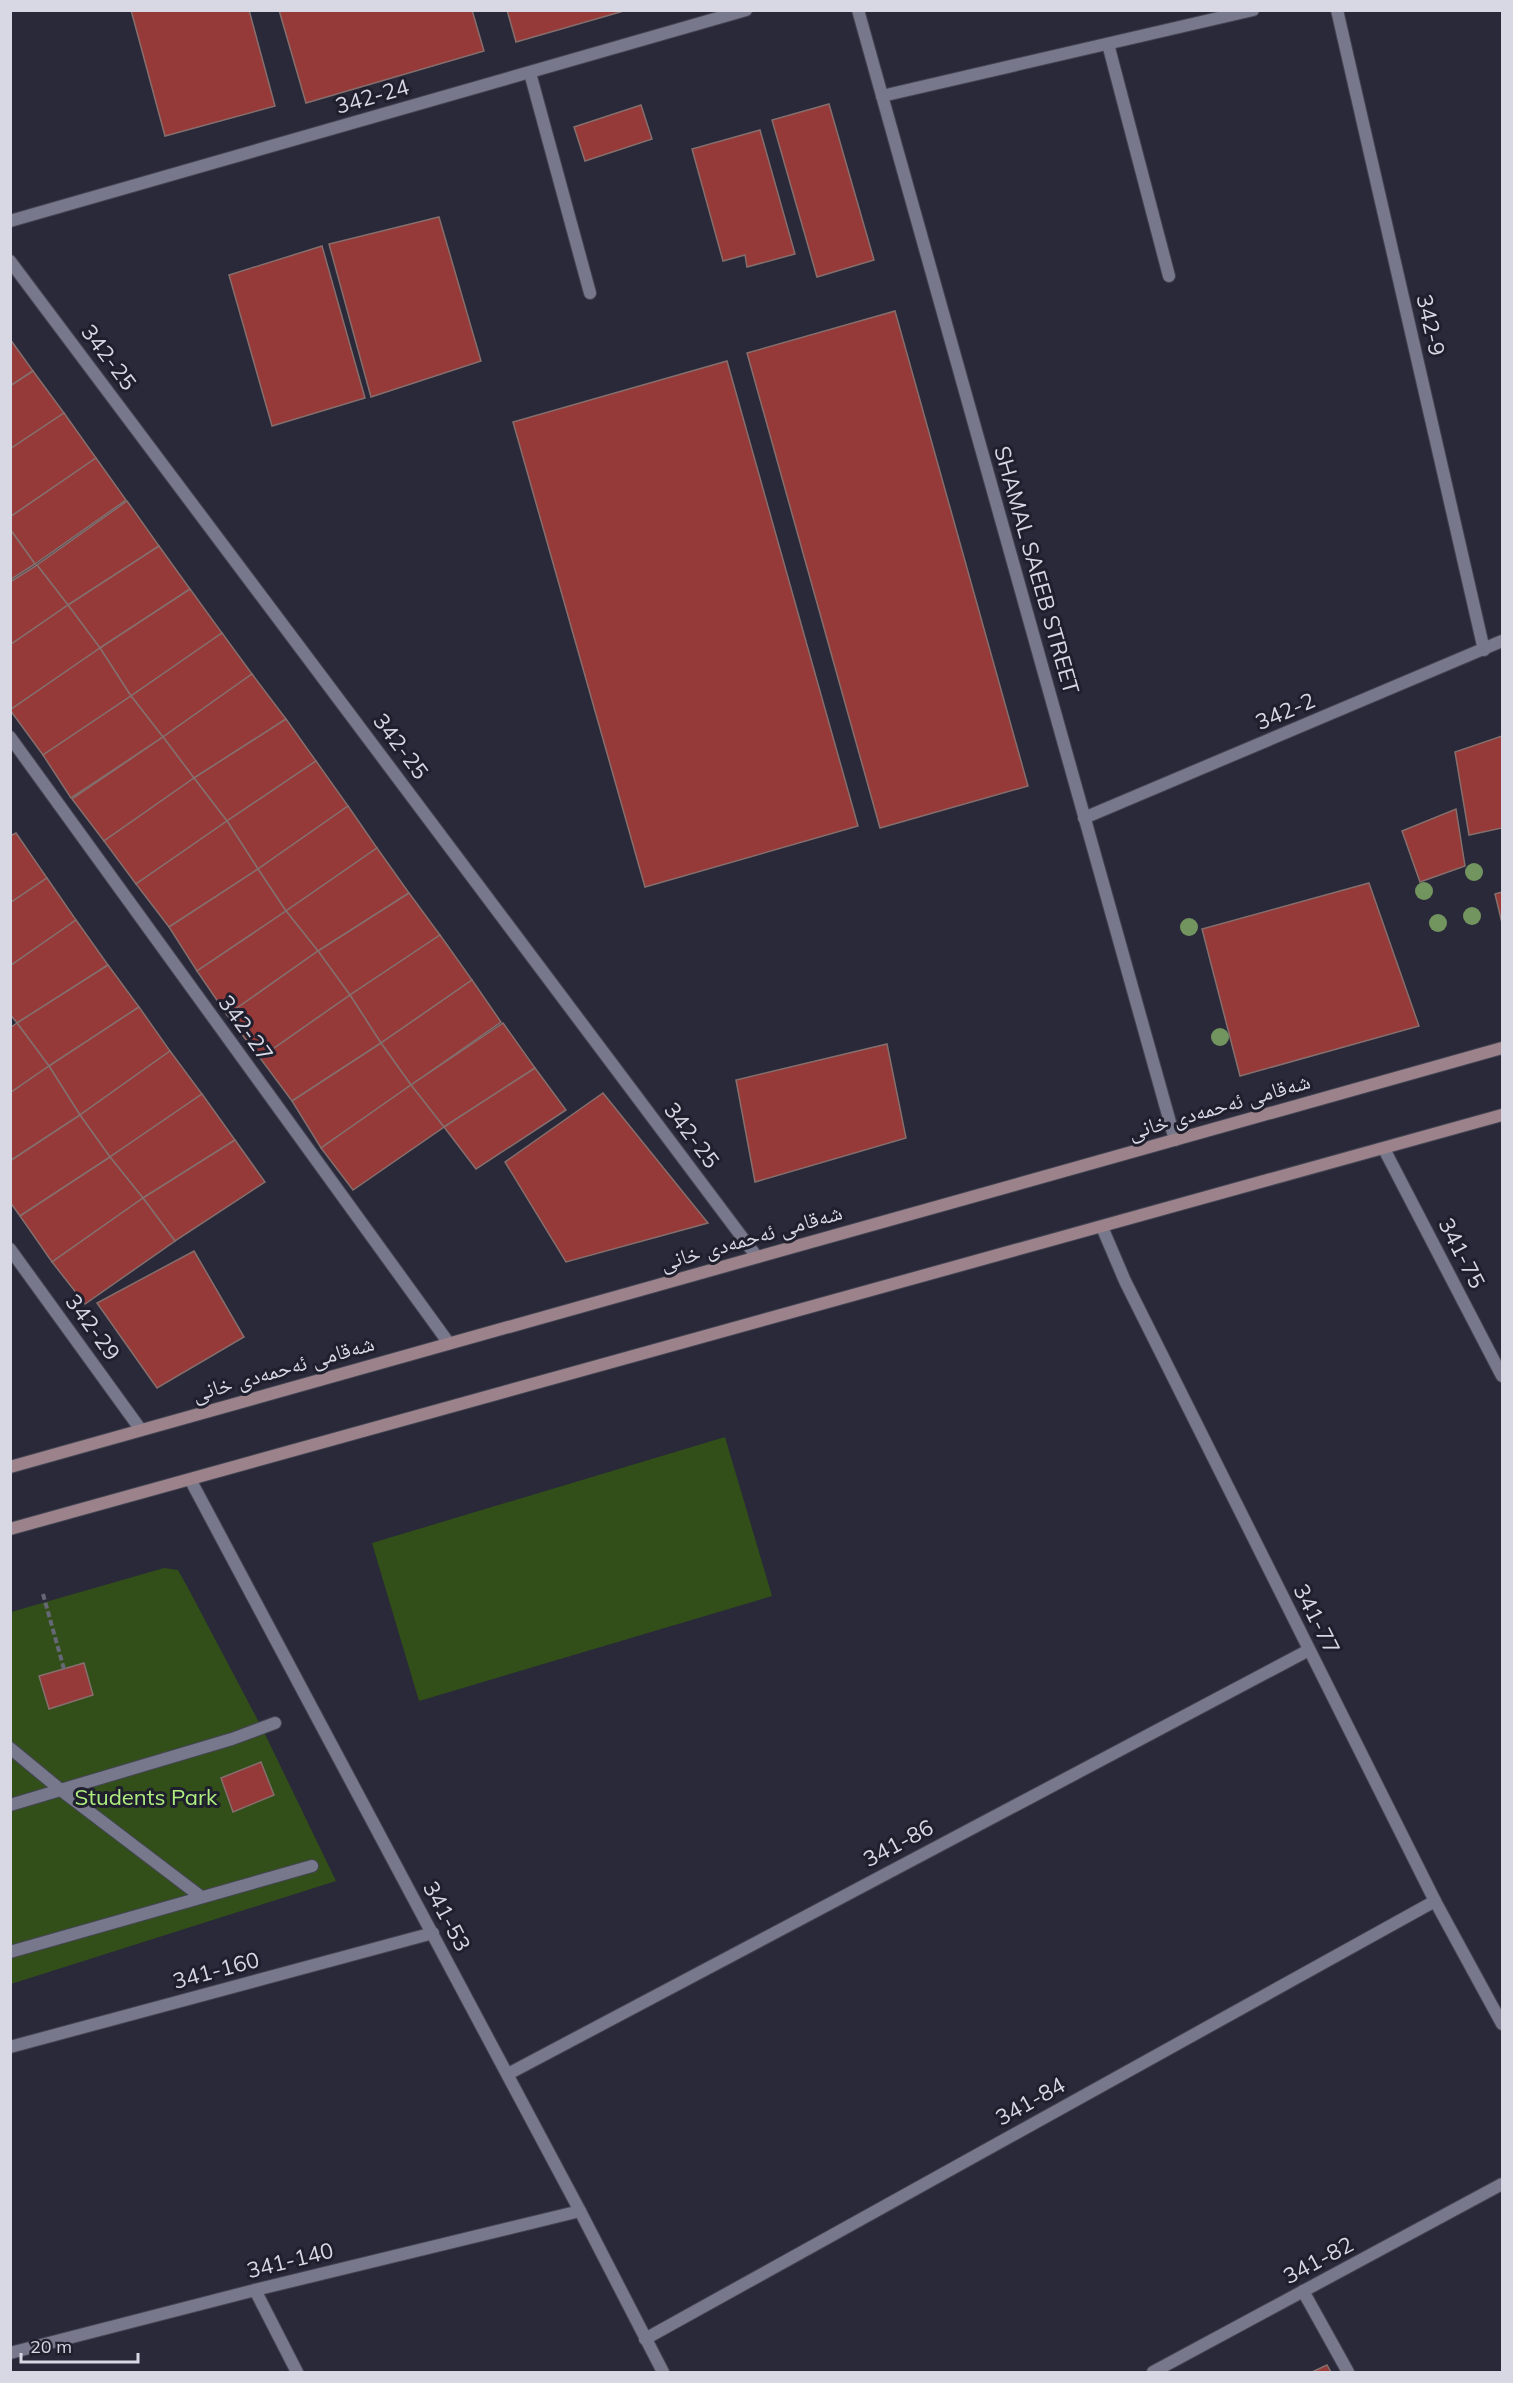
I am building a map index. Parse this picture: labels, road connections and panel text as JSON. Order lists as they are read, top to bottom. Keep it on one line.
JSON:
{"streets":{"main road":["شەقامی ئەحمەدی خانی"],"street":["342-24","342-9","342-25","SHAMAL SAEEB STREET","342-2","342-27","341-75","342-29","341-77","341-86","341-53","341-160","341-84","341-140","341-82"]},"crossings":[["342-9","342-2"],["342-25","شەقامی ئەحمەدی خانی"],["SHAMAL SAEEB STREET","342-2"],["SHAMAL SAEEB STREET","شەقامی ئەحمەدی خانی"],["342-27","شەقامی ئەحمەدی خانی"],["شەقامی ئەحمەدی خانی","342-29"],["341-77","341-86"],["341-77","341-84"],["341-86","341-53"],["341-53","341-160"],["341-53","341-84"],["341-53","341-140"]],"parks":["Students Park"],"scale_bar":"20 m"}
